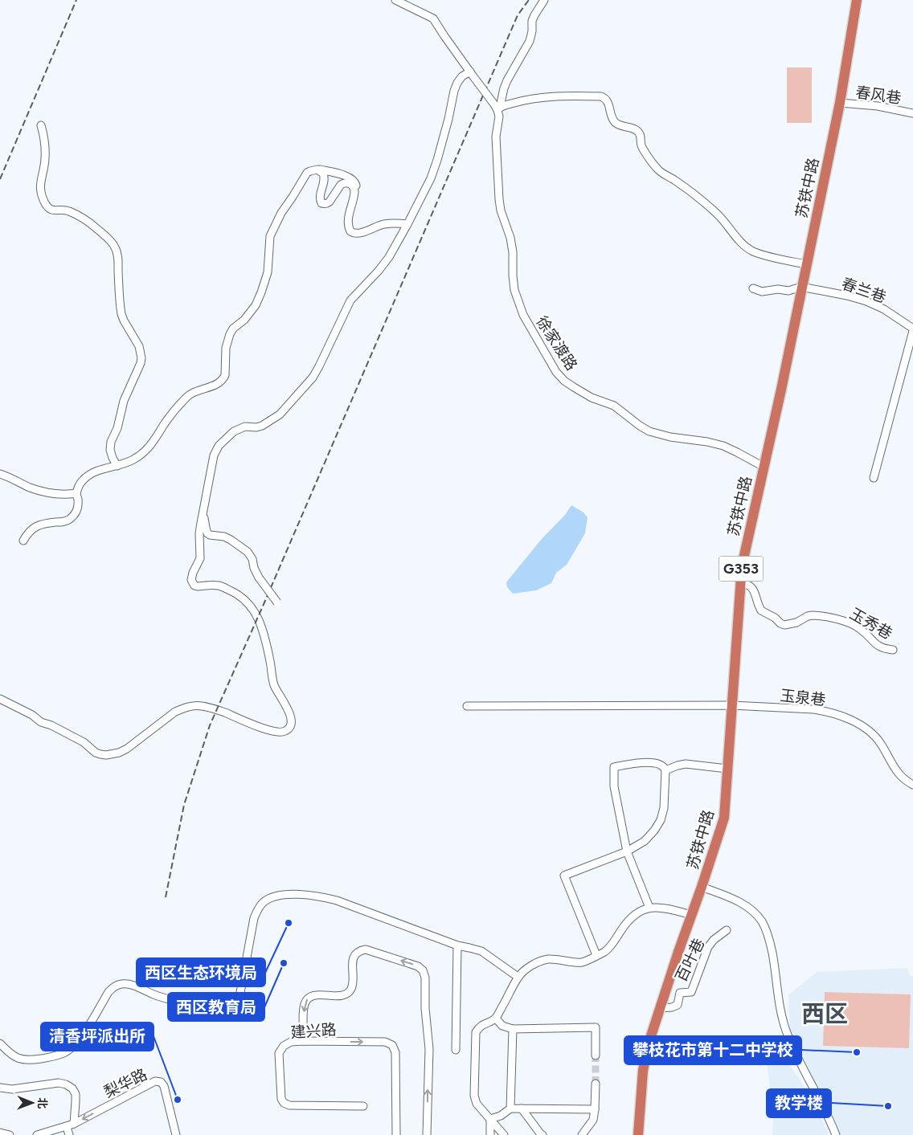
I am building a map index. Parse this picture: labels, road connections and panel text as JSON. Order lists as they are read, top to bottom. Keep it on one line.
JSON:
{"streets":{"highway":["苏铁中路","G353"],"street":["春风巷","春兰巷","徐家渡路","玉秀巷","玉泉巷","百叶巷","建兴路","梨华路"]},"crossings":[["春风巷","苏铁中路"],["苏铁中路","春兰巷"],["苏铁中路","徐家渡路"],["苏铁中路","玉秀巷"],["苏铁中路","玉泉巷"],["苏铁中路","百叶巷"]],"districts":["西区"],"places":["西区生态环境局","西区教育局","攀枝花市第十二中学校","清香坪派出所","教学楼"],"north":"right"}
